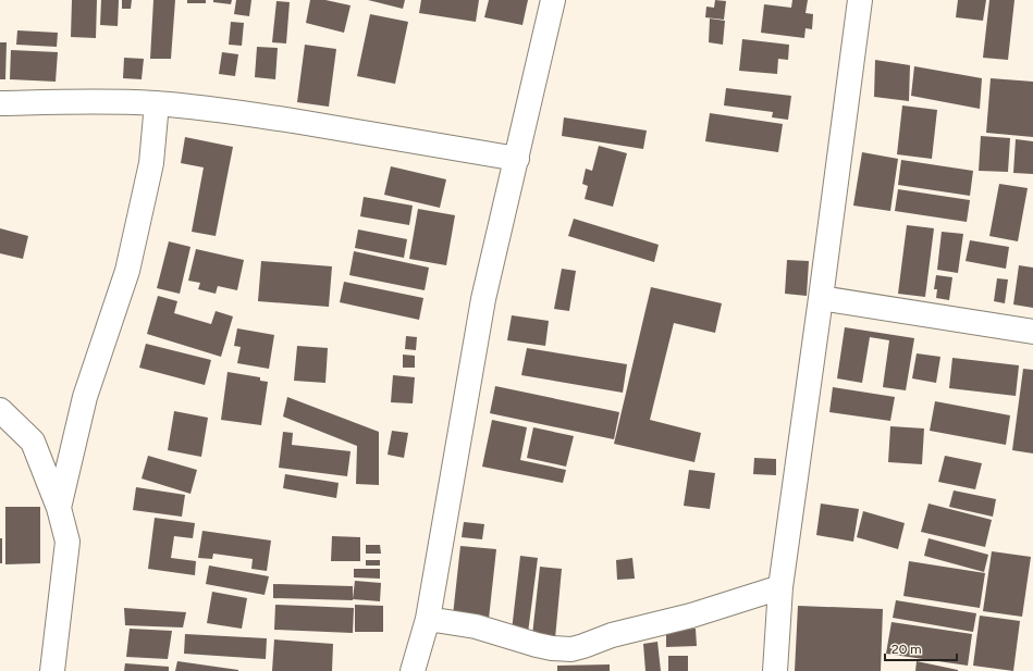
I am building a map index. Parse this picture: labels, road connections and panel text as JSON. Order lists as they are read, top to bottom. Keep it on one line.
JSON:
{"scale_bar":"20 m"}
